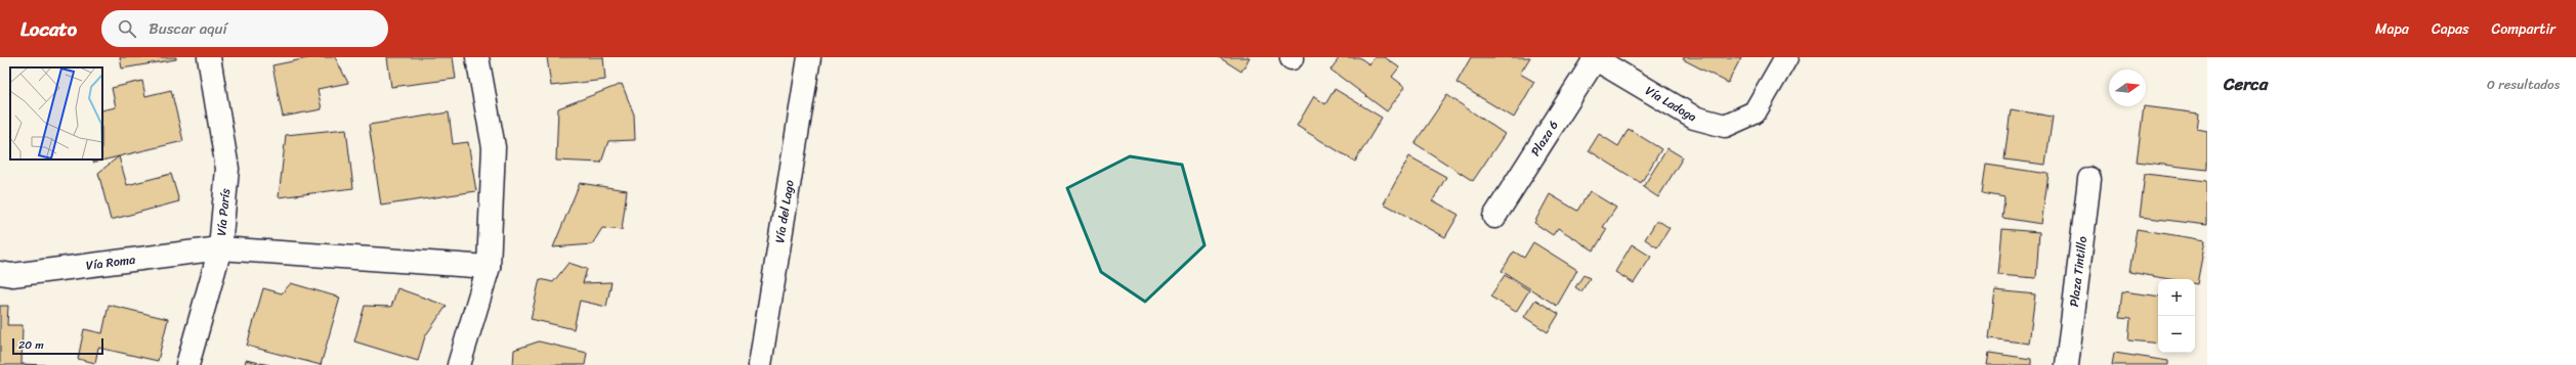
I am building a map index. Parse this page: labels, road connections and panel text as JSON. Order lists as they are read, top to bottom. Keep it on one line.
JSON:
{"streets":{"street":["Vía Ladoga","Plaza 6","Vía del Lago","Vía París","Vía Roma","Plaza Tintillo"]},"crossings":[["Vía Ladoga","Plaza 6"],["Vía París","Vía Roma"]],"scale_bar":"20 m","north":"right","page":{"header":"Locato","search":"Buscar aquí","nav":["Mapa","Capas","Compartir"],"heading":["Cerca","0 resultados"],"map_buttons":["+","−"],"scale":"20 m"}}
